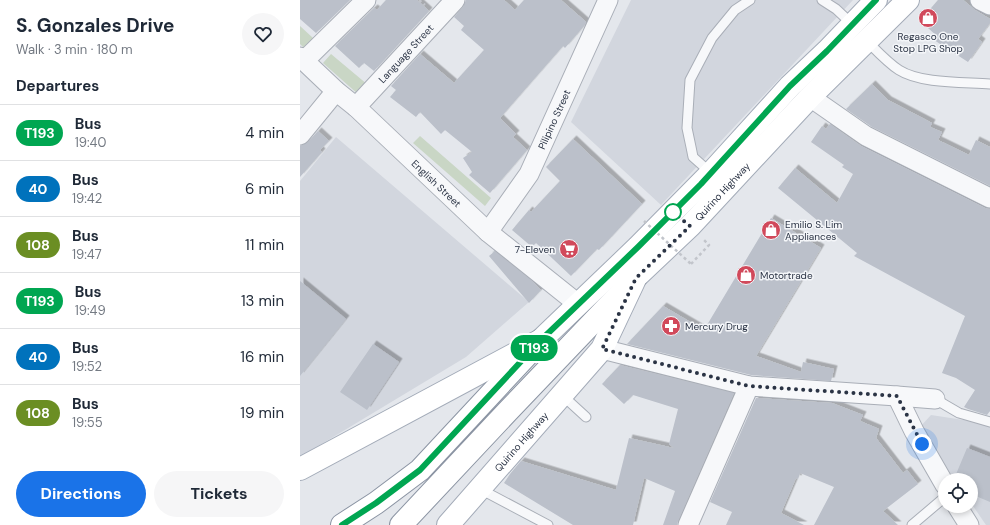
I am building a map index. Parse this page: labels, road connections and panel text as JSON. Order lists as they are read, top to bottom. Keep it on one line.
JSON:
{"streets":{"main road":["Quirino Highway"],"street":["Language Street","Pilipino Street","English Street"]},"crossings":[["Language Street","English Street"],["Pilipino Street","English Street"],["English Street","Quirino Highway"]],"places":{"shop":["Regasco One Stop LPG Shop","Emilio S. Lim Appliances","Motortrade"],"supermarket":["7-Eleven"],"pharmacy":["Mercury Drug"]},"lines":["bus line T193"],"page":{"heading":[["S. Gonzales Drive","Walk · 3 min · 180 m"],"Departures"],"on_map":"T193","list":[{"mark":"T193","name":"Bus","note":"19:40","value":"4 min"},{"mark":"40","name":"Bus","note":"19:42","value":"6 min"},{"mark":"108","name":"Bus","note":"19:47","value":"11 min"},{"mark":"T193","name":"Bus","note":"19:49","value":"13 min"},{"mark":"40","name":"Bus","note":"19:52","value":"16 min"},{"mark":"108","name":"Bus","note":"19:55","value":"19 min"}],"buttons":["Directions","Tickets"]}}
